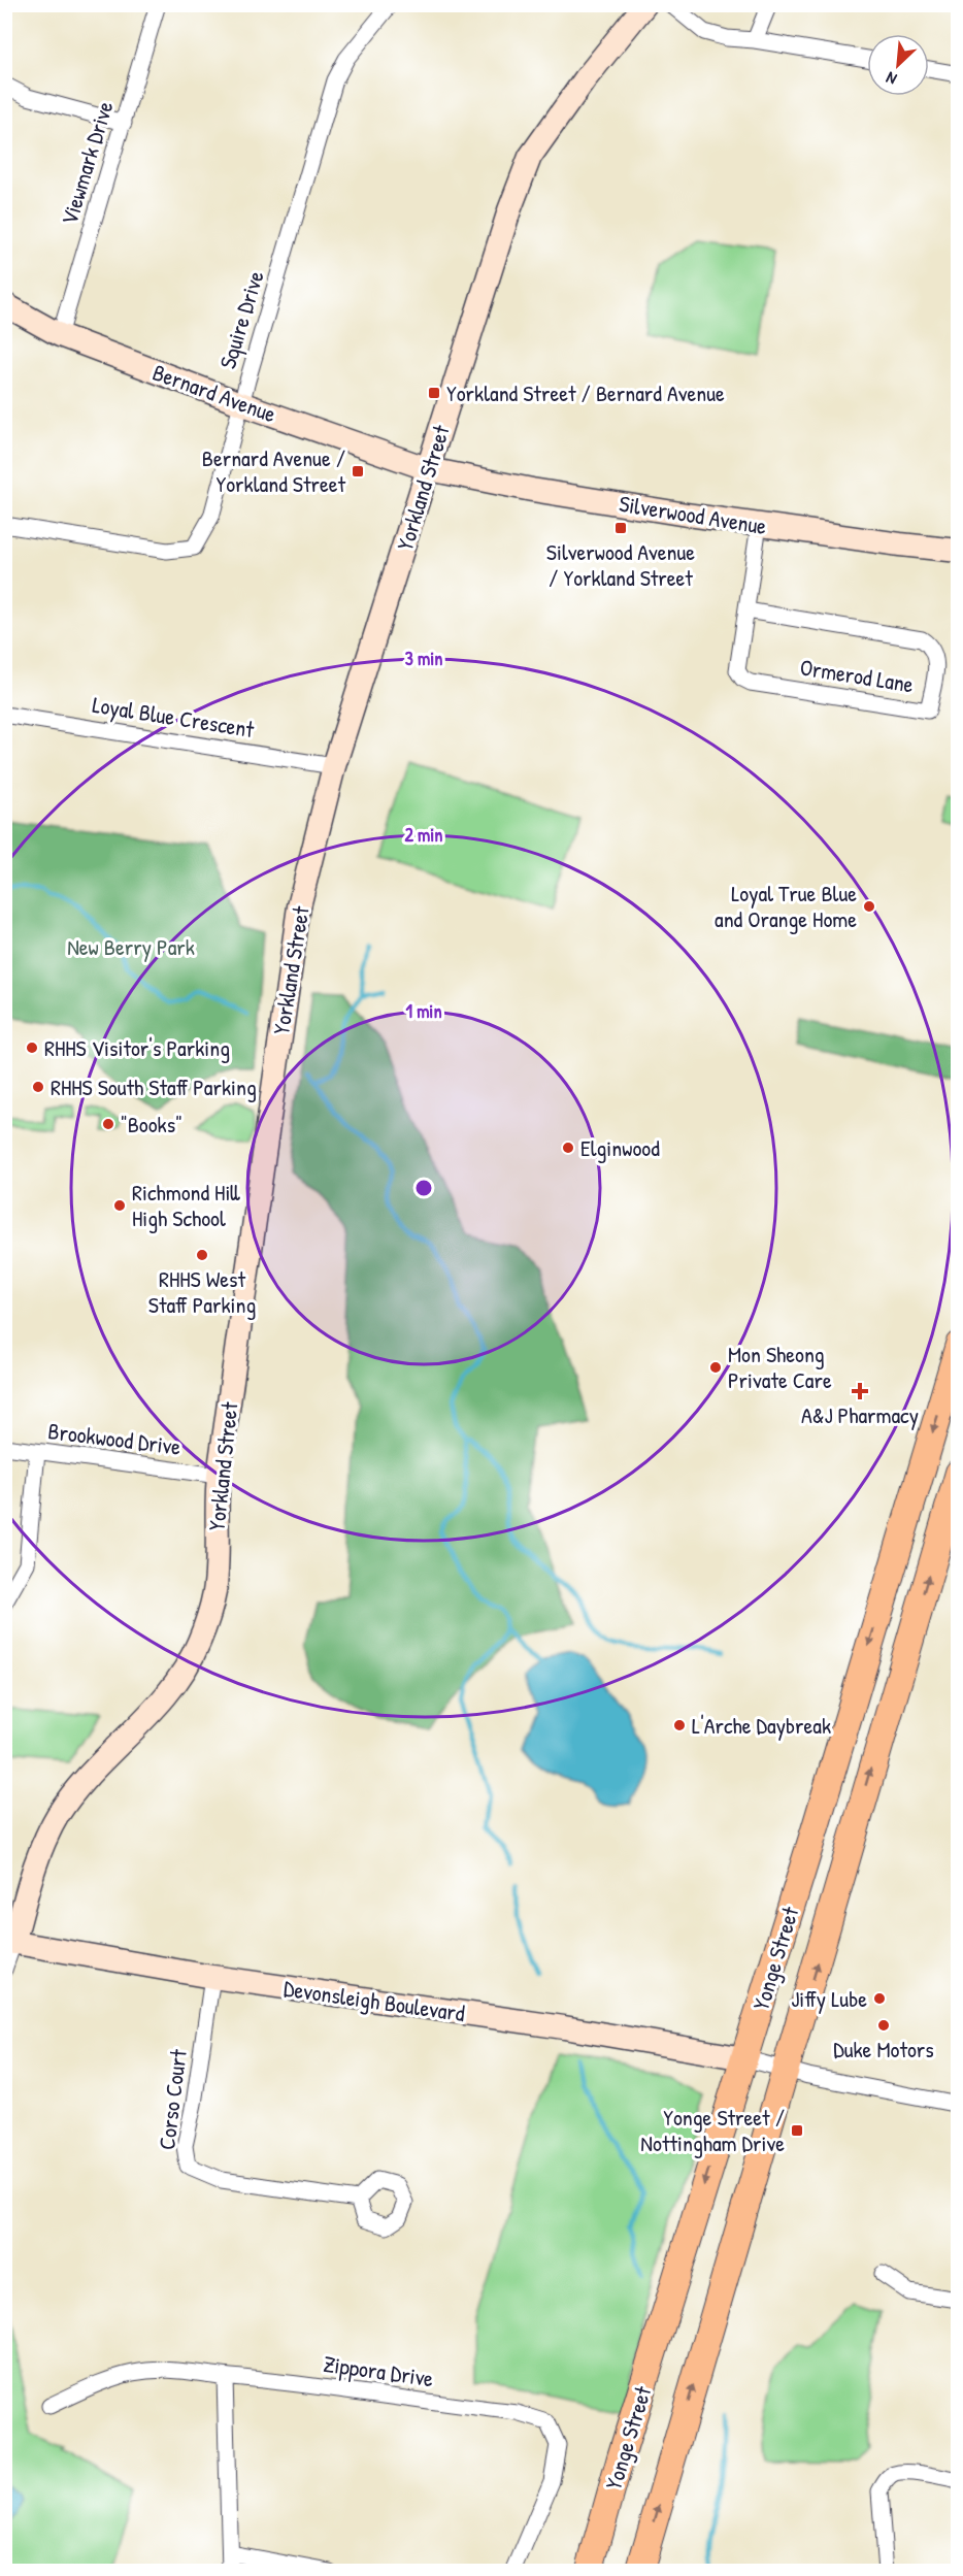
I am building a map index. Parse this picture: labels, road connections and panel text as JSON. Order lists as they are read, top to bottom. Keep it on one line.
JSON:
{"streets":{"main road":["Yonge Street"],"street":["Viewmark Drive","Squire Drive","Bernard Avenue","Yorkland Street","Silverwood Avenue","Ormerod Lane","Loyal Blue Crescent","Brookwood Drive","Devonsleigh Boulevard","Corso Court","Zippora Drive"]},"crossings":[["Viewmark Drive","Bernard Avenue"],["Squire Drive","Bernard Avenue"],["Bernard Avenue","Yorkland Street"],["Bernard Avenue","Silverwood Avenue"],["Yorkland Street","Silverwood Avenue"],["Yorkland Street","Loyal Blue Crescent"],["Yorkland Street","Brookwood Drive"],["Yorkland Street","Devonsleigh Boulevard"],["Silverwood Avenue","Ormerod Lane"],["Yonge Street","Devonsleigh Boulevard"],["Devonsleigh Boulevard","Corso Court"]],"parks":["New Berry Park"],"places":{"transit":["Yorkland Street / Bernard Avenue","Bernard Avenue / Yorkland Street","Silverwood Avenue / Yorkland Street","Yonge Street / Nottingham Drive"],"other":["Loyal True Blue and Orange Home","RHHS Visitor's Parking","RHHS South Staff Parking","\"Books\"","Elginwood","Richmond Hill High School","RHHS West Staff Parking","Mon Sheong Private Care","L'Arche Daybreak","Jiffy Lube","Duke Motors"],"health":["A&J Pharmacy"]},"north":"bottom left","rings":["3 min","2 min","1 min"]}
